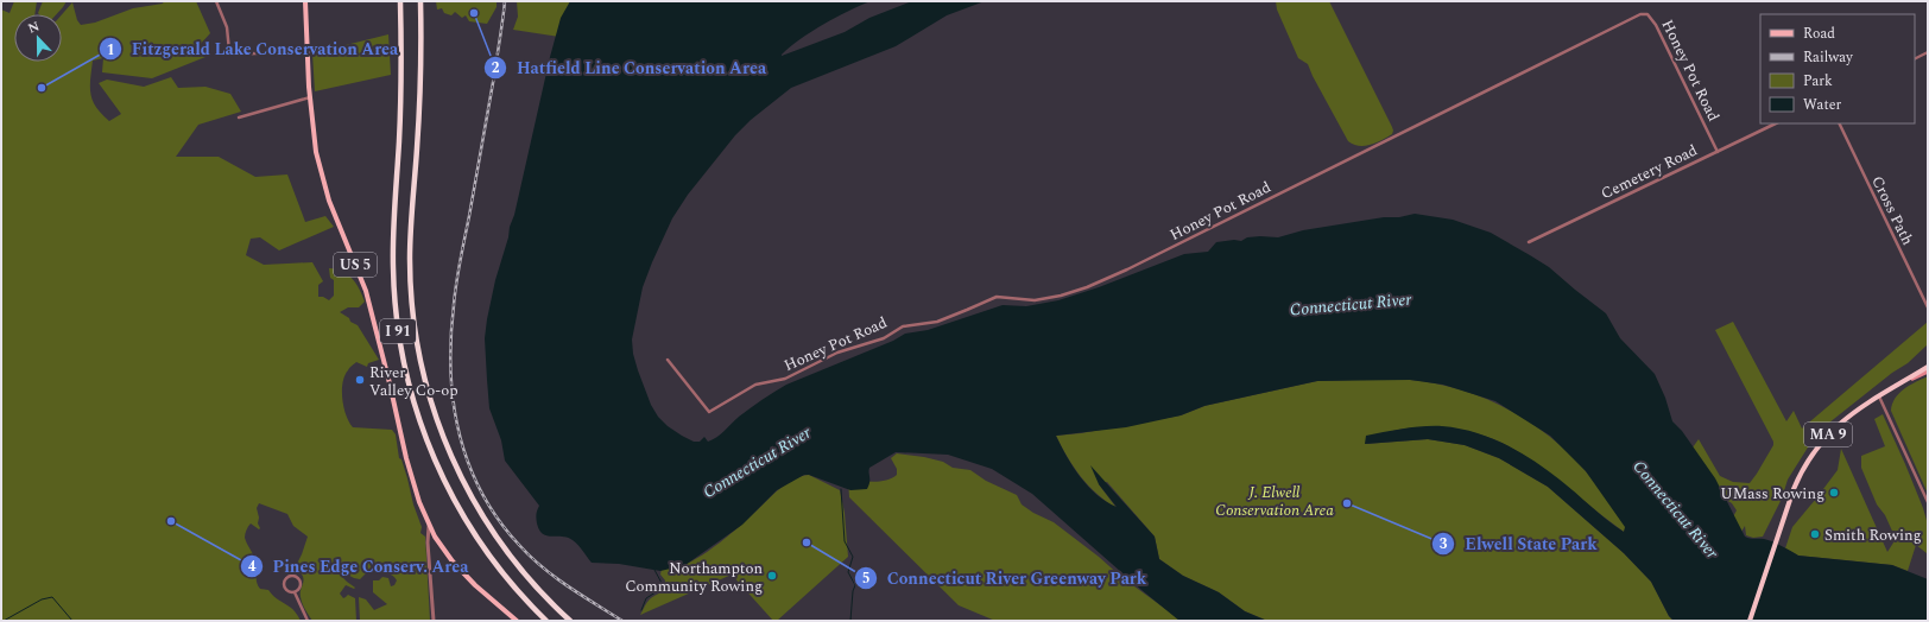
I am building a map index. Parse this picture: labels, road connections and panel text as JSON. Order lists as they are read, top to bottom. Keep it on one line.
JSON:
{"streets":{"highway":["I 91","MA 9"],"main road":["US 5"],"street":["Honey Pot Road","Cemetery Road","Cross Path"]},"crossings":[["Honey Pot Road","Cemetery Road"]],"water":["Connecticut River"],"parks":["J. Elwell Conservation Area"],"places":["Hatfield Line Conservation Area","Fitzgerald Lake Conservation Area","River Valley Co-op","UMass Rowing","Elwell State Park","Pines Edge Conserv. Area","Smith Rowing","Connecticut River Greenway Park","Northampton Community Rowing"],"legend":["Road","Railway","Park","Water"],"north":"top"}
